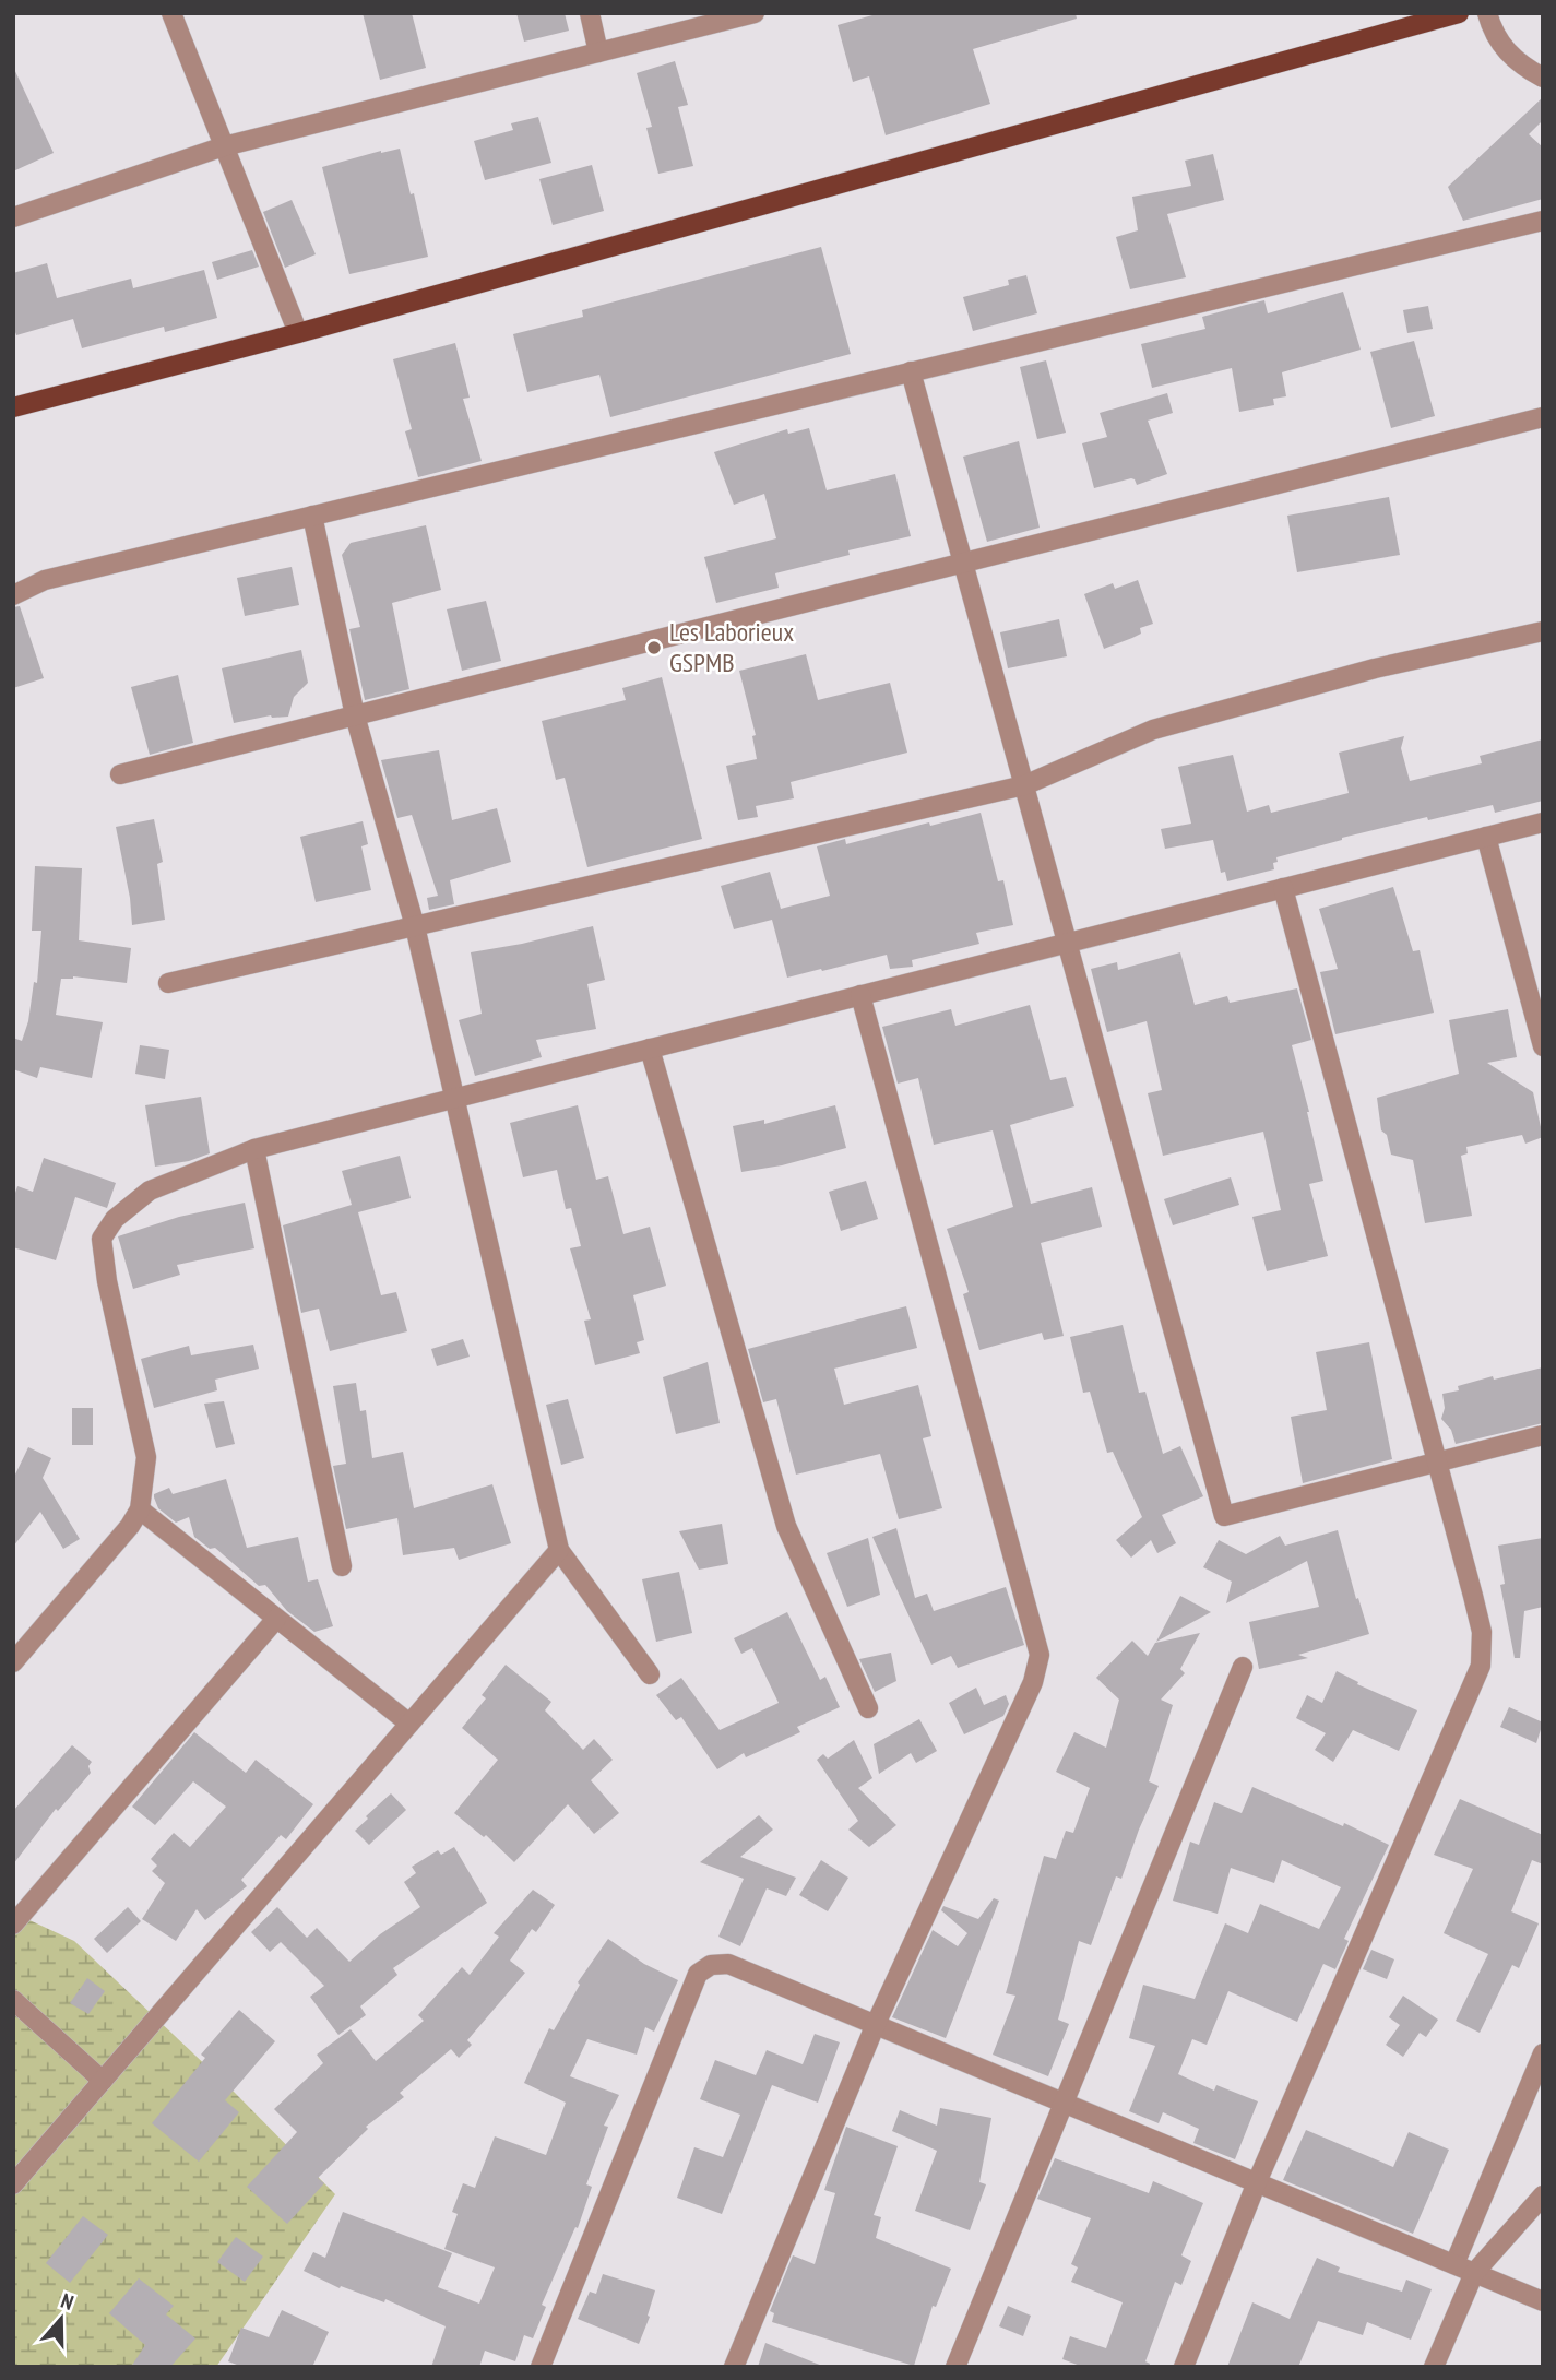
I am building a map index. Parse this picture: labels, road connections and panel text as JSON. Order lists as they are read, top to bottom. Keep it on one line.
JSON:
{"places":["Les Laborieux GSPMB"],"north":"top"}
